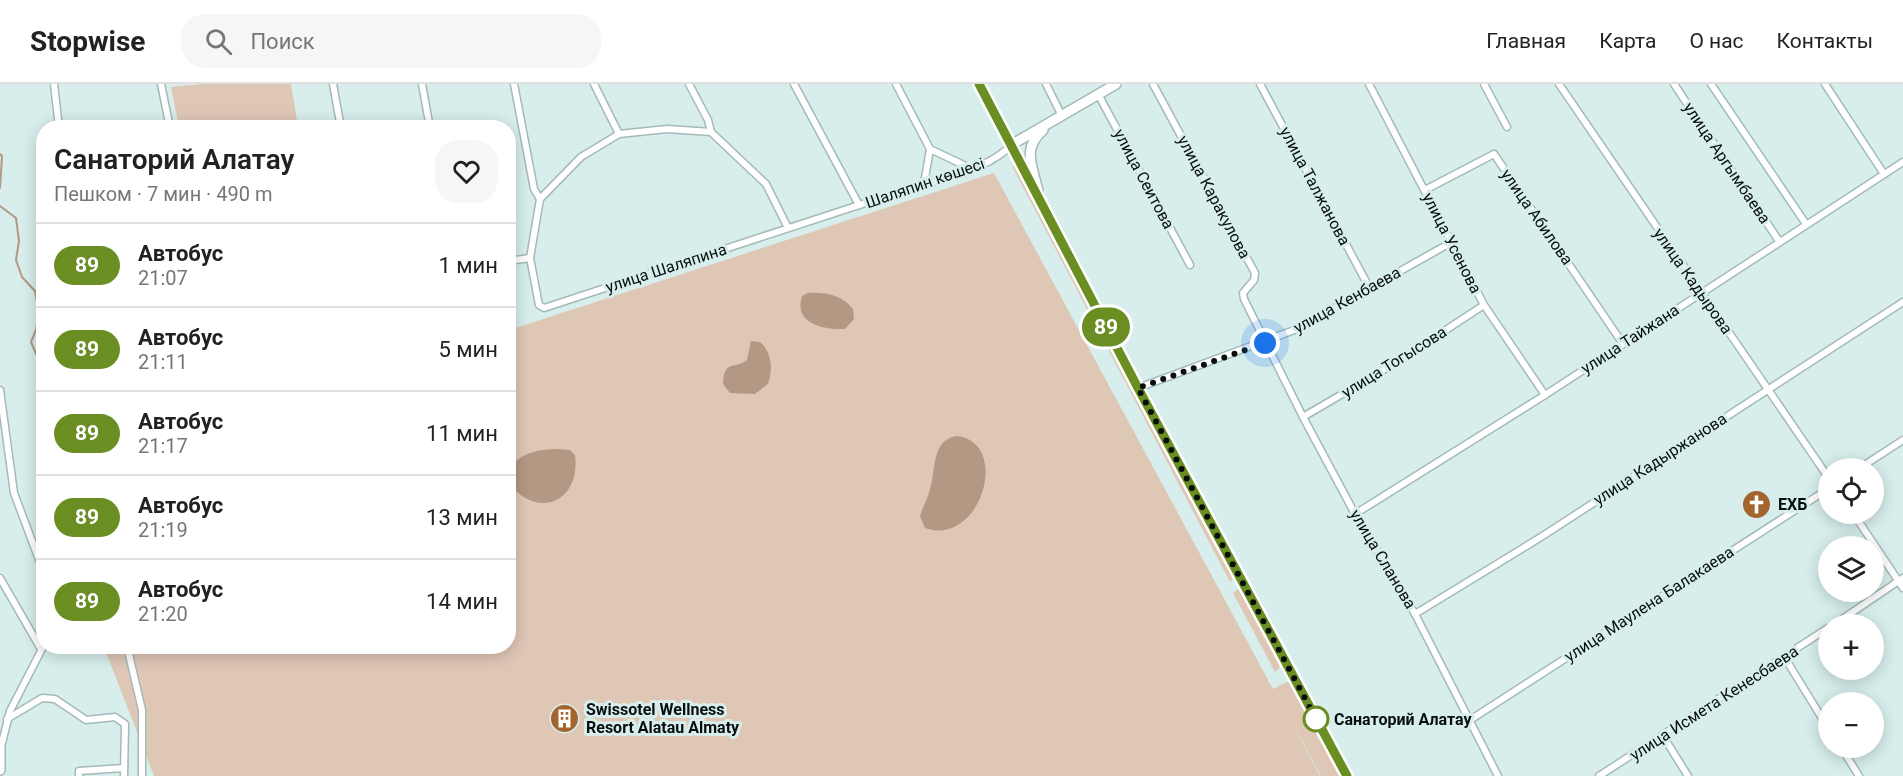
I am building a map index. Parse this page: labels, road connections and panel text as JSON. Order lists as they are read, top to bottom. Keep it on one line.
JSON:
{"streets":{"main road":["Шаляпин көшесі"],"street":["улица Аргымбаева","улица Сеитова","улица Талжанова","улица Каракулова","улица Абилова","улица Усенова","улица Шаляпина","улица Кадырова","улица Кенбаева","улица Тайжана","улица Тогысова","улица Кадыржанова","улица Сланова","улица Маулена Балакаева","улица Исмета Кенесбаева"]},"crossings":[["улица Аргымбаева","улица Тайжана"],["улица Сеитова","Шаляпин көшесі"],["Шаляпин көшесі","улица Шаляпина"],["улица Талжанова","улица Кенбаева"],["улица Каракулова","улица Кенбаева"],["улица Каракулова","улица Сланова"],["улица Абилова","улица Усенова"],["улица Абилова","улица Тайжана"],["улица Усенова","улица Кенбаева"],["улица Усенова","улица Тайжана"],["улица Усенова","улица Тогысова"],["улица Кадырова","улица Тайжана"],["улица Кадырова","улица Кадыржанова"],["улица Кенбаева","улица Сланова"],["улица Тайжана","улица Сланова"],["улица Тогысова","улица Сланова"],["улица Кадыржанова","улица Сланова"],["улица Сланова","улица Маулена Балакаева"]],"places":{"church":["ЕХБ"],"building":["Swissotel Wellness Resort Alatau Almaty"],"other":["Санаторий Алатау"]},"lines":["bus line 89"],"page":{"header":"Stopwise","search":"Поиск","nav":["Главная","Карта","О нас","Контакты"],"on_map":"89","heading":["Санаторий Алатау","Пешком · 7 мин · 490 m"],"list":[{"mark":"89","name":"Автобус","note":"21:07","value":"1 мин"},{"mark":"89","name":"Автобус","note":"21:11","value":"5 мин"},{"mark":"89","name":"Автобус","note":"21:17","value":"11 мин"},{"mark":"89","name":"Автобус","note":"21:19","value":"13 мин"},{"mark":"89","name":"Автобус","note":"21:20","value":"14 мин"}],"map_buttons":["+","−"]}}
